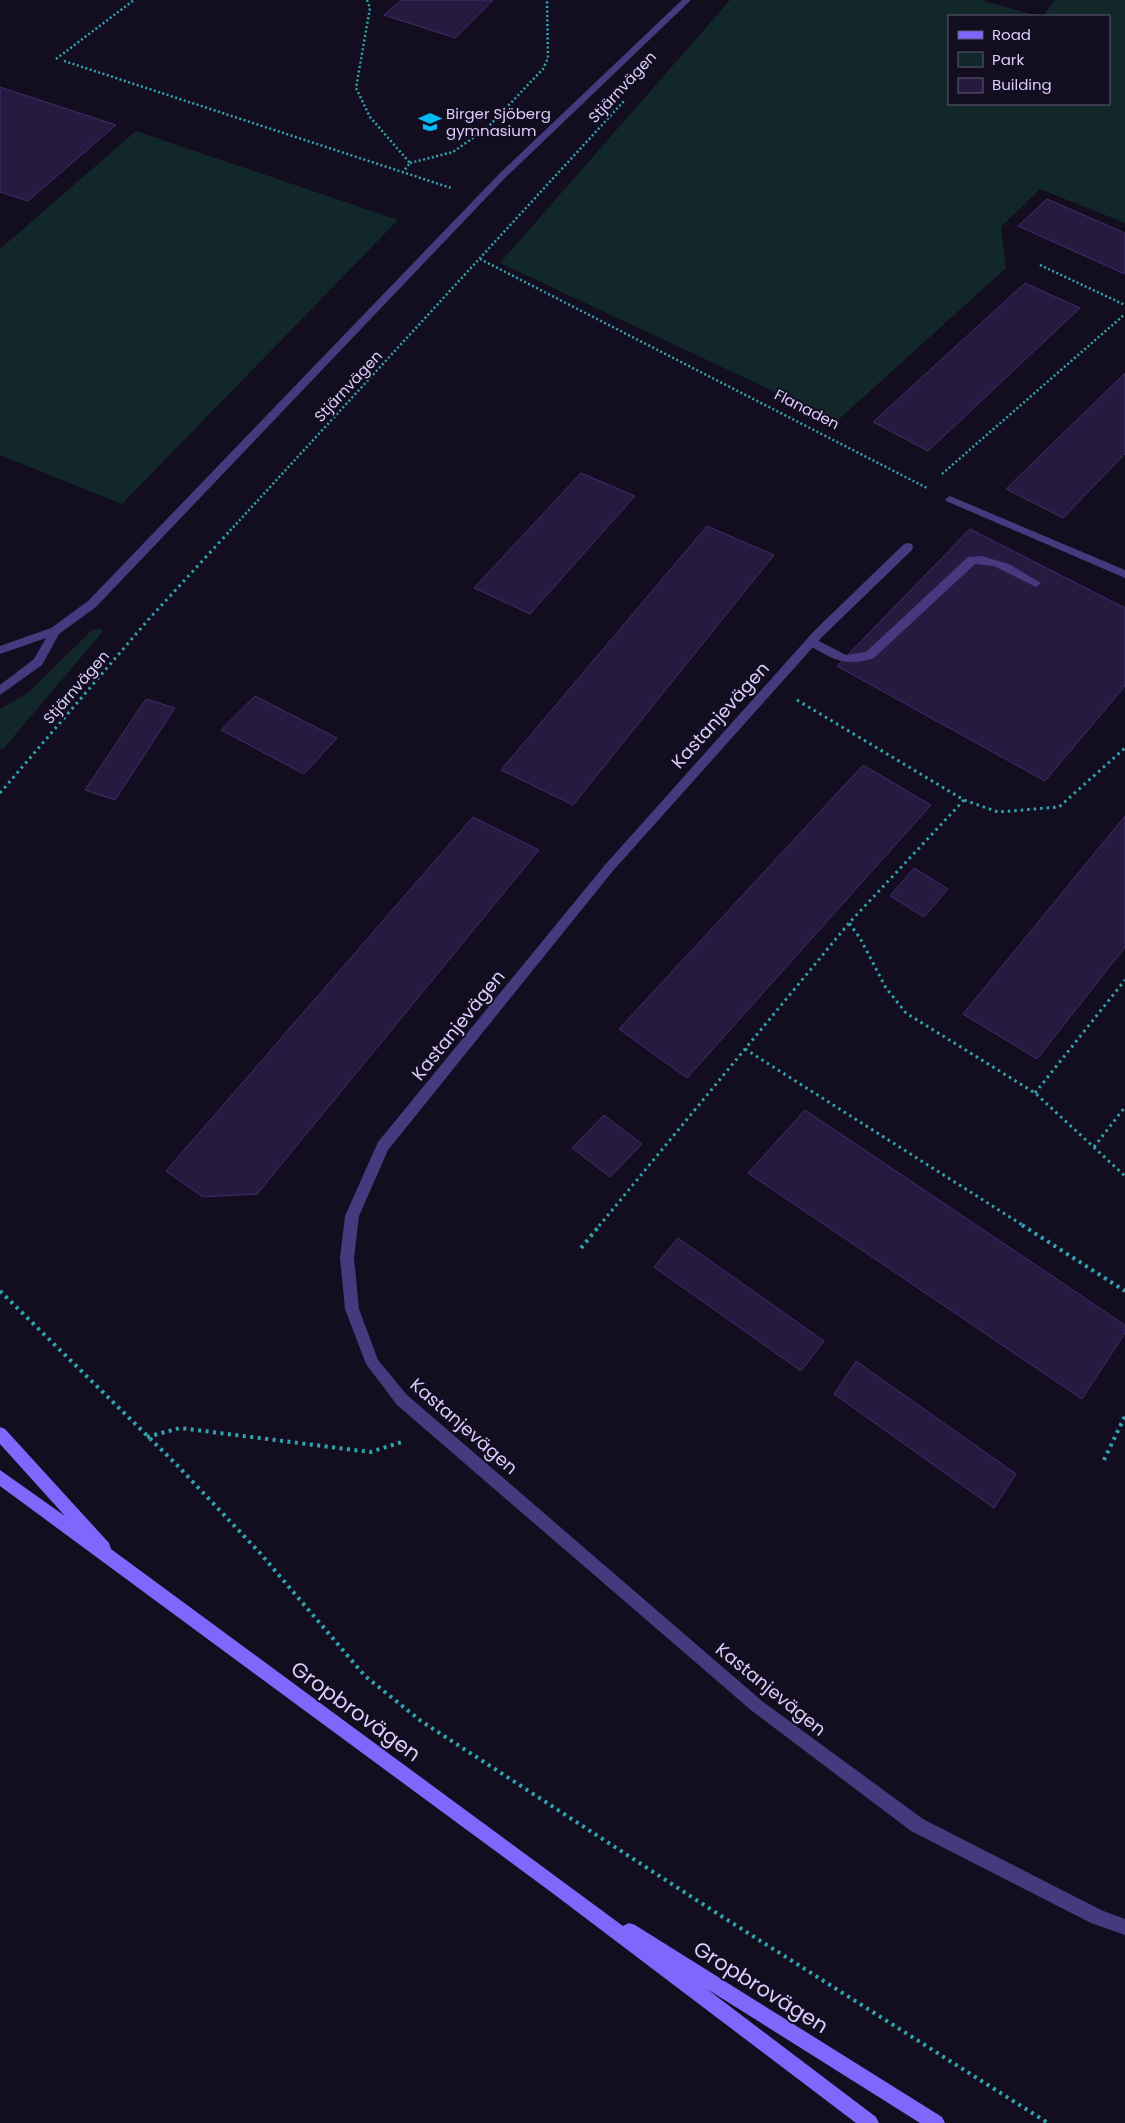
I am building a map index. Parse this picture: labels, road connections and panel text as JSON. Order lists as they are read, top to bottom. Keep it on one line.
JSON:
{"streets":{"street":["Kastanjevägen","Gropbrovägen"],"path":["Stjärnvägen","Flanaden"]},"crossings":[["Stjärnvägen","Flanaden"]],"places":{"school or university":["Birger Sjöberg gymnasium"]},"legend":["Road","Park","Building"]}
